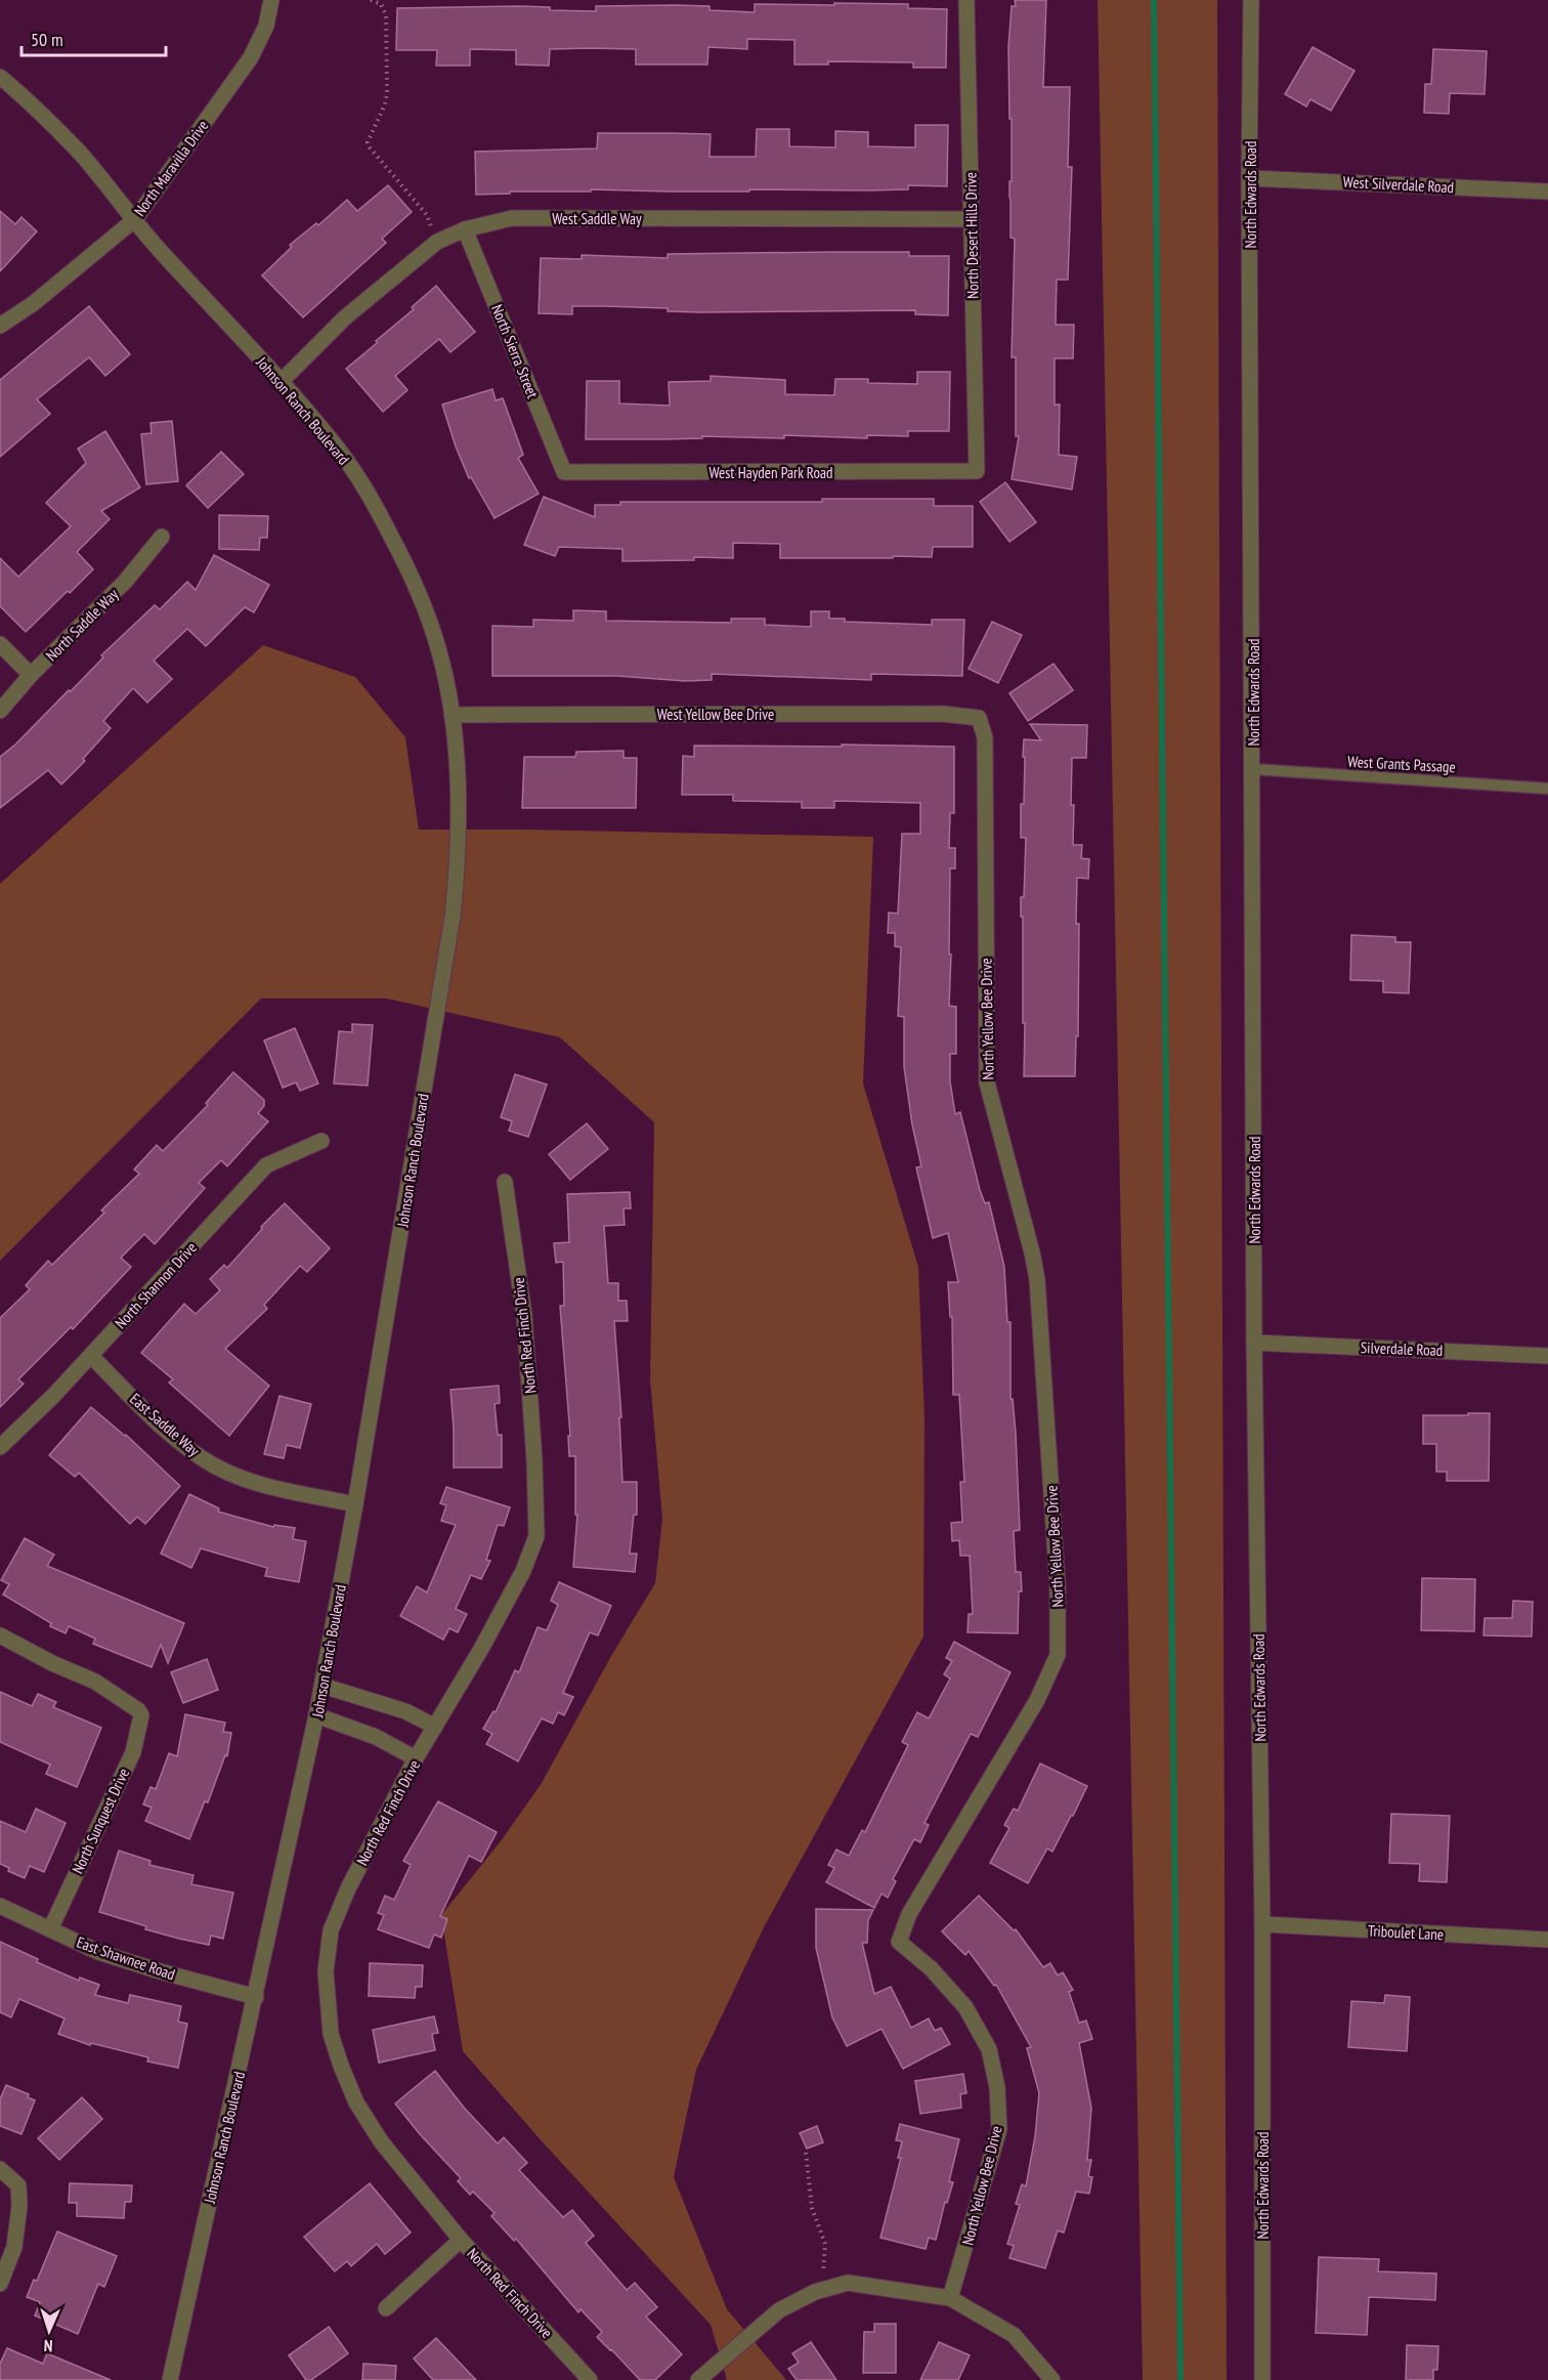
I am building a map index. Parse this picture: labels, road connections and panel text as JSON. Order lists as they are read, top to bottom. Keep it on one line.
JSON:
{"streets":{"street":["North Maravilla Drive","West Silverdale Road","North Edwards Road","West Saddle Way","North Desert Hills Drive","North Sierra Street","Johnson Ranch Boulevard","West Hayden Park Road","North Saddle Way","West Yellow Bee Drive","North Yellow Bee Drive","North Shannon Drive","North Red Finch Drive","Silverdale Road","East Saddle Way","North Sunquest Drive","Triboulet Lane","East Shawnee Road"],"lane":["West Grants Passage"]},"crossings":[["North Maravilla Drive","Johnson Ranch Boulevard"],["West Silverdale Road","North Edwards Road"],["North Edwards Road","West Grants Passage"],["North Edwards Road","Silverdale Road"],["North Edwards Road","Triboulet Lane"],["West Saddle Way","North Desert Hills Drive"],["West Saddle Way","North Sierra Street"],["West Saddle Way","Johnson Ranch Boulevard"],["North Desert Hills Drive","West Hayden Park Road"],["North Sierra Street","West Hayden Park Road"],["Johnson Ranch Boulevard","West Yellow Bee Drive"],["Johnson Ranch Boulevard","East Saddle Way"],["Johnson Ranch Boulevard","East Shawnee Road"],["West Yellow Bee Drive","North Yellow Bee Drive"],["North Shannon Drive","East Saddle Way"],["North Sunquest Drive","East Shawnee Road"]],"scale_bar":"50 m","north":"bottom"}
